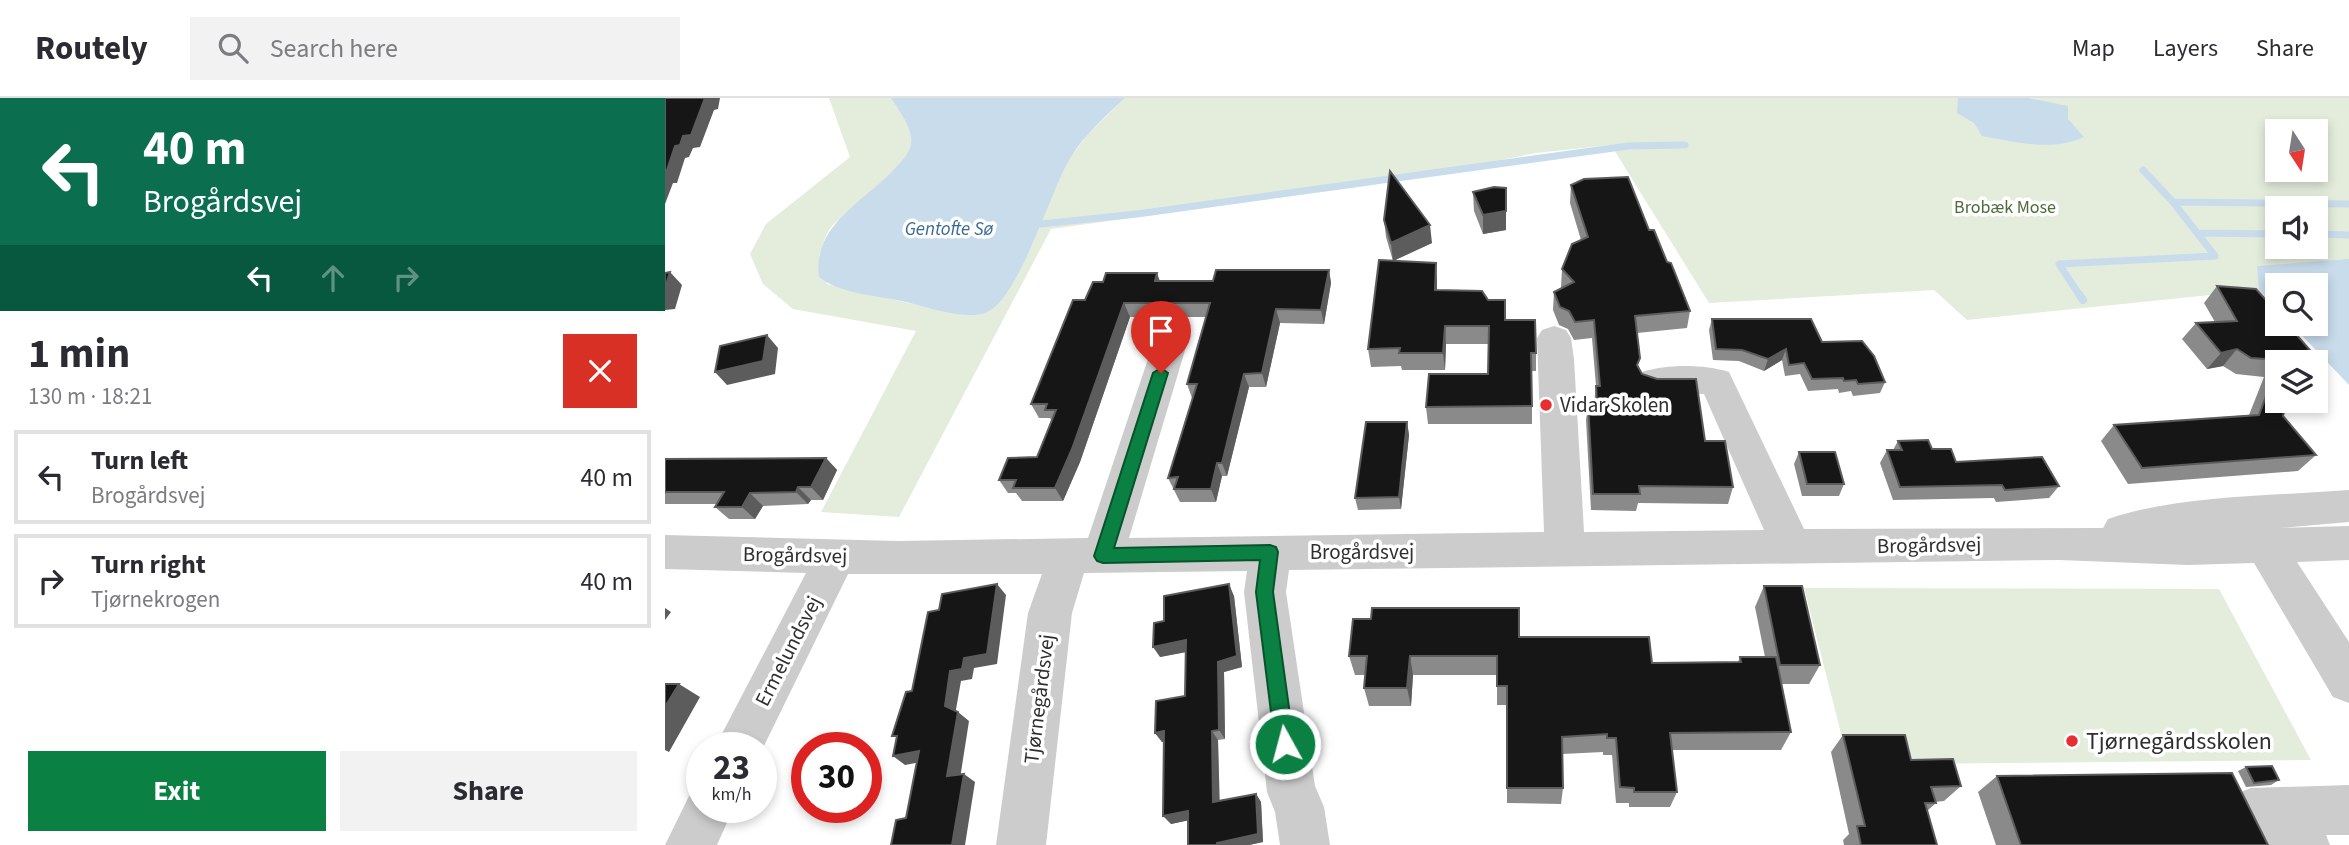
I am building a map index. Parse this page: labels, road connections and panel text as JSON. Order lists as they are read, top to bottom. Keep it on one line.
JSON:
{"streets":{"street":["Brogårdsvej","Ermelundsvej","Tjørnegårdsvej"]},"crossings":[["Brogårdsvej","Ermelundsvej"],["Brogårdsvej","Tjørnegårdsvej"]],"water":["Gentofte Sø"],"parks":["Brobæk Mose"],"places":["Vidar Skolen","Tjørnegårdsskolen"],"north":"bottom","page":{"header":"Routely","search":"Search here","nav":["Map","Layers","Share"],"turn":["40 m","Brogårdsvej"],"heading":["1 min","130 m · 18:21"],"list":[{"name":"Turn left","note":"Brogårdsvej","value":"40 m"},{"name":"Turn right","note":"Tjørnekrogen","value":"40 m"}],"speed":"23 km/h","limit":"30","buttons":["Exit","Share"]}}
